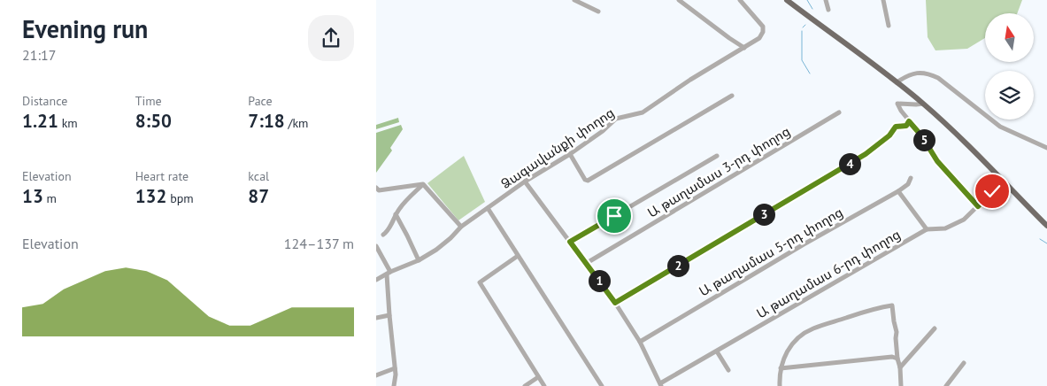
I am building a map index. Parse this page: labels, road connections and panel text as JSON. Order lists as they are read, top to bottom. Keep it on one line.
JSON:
{"streets":{"street":["Ձագավանքի փողոց","Ա թաղամաս 3-րդ փողոց","Ա թաղամաս 5-րդ փողոց","Ա թաղամաս 6-րդ փողոց"]},"north":"top","page":{"heading":["Evening run","21:17"],"stats":[["Distance","1.21 km"],["Time","8:50"],["Pace","7:18 /km"],["Elevation","13 m"],["Heart rate","132 bpm"],["kcal","87"]],"pins":["5","4","3","2","1"],"chart":["Elevation","124–137 m"]}}
